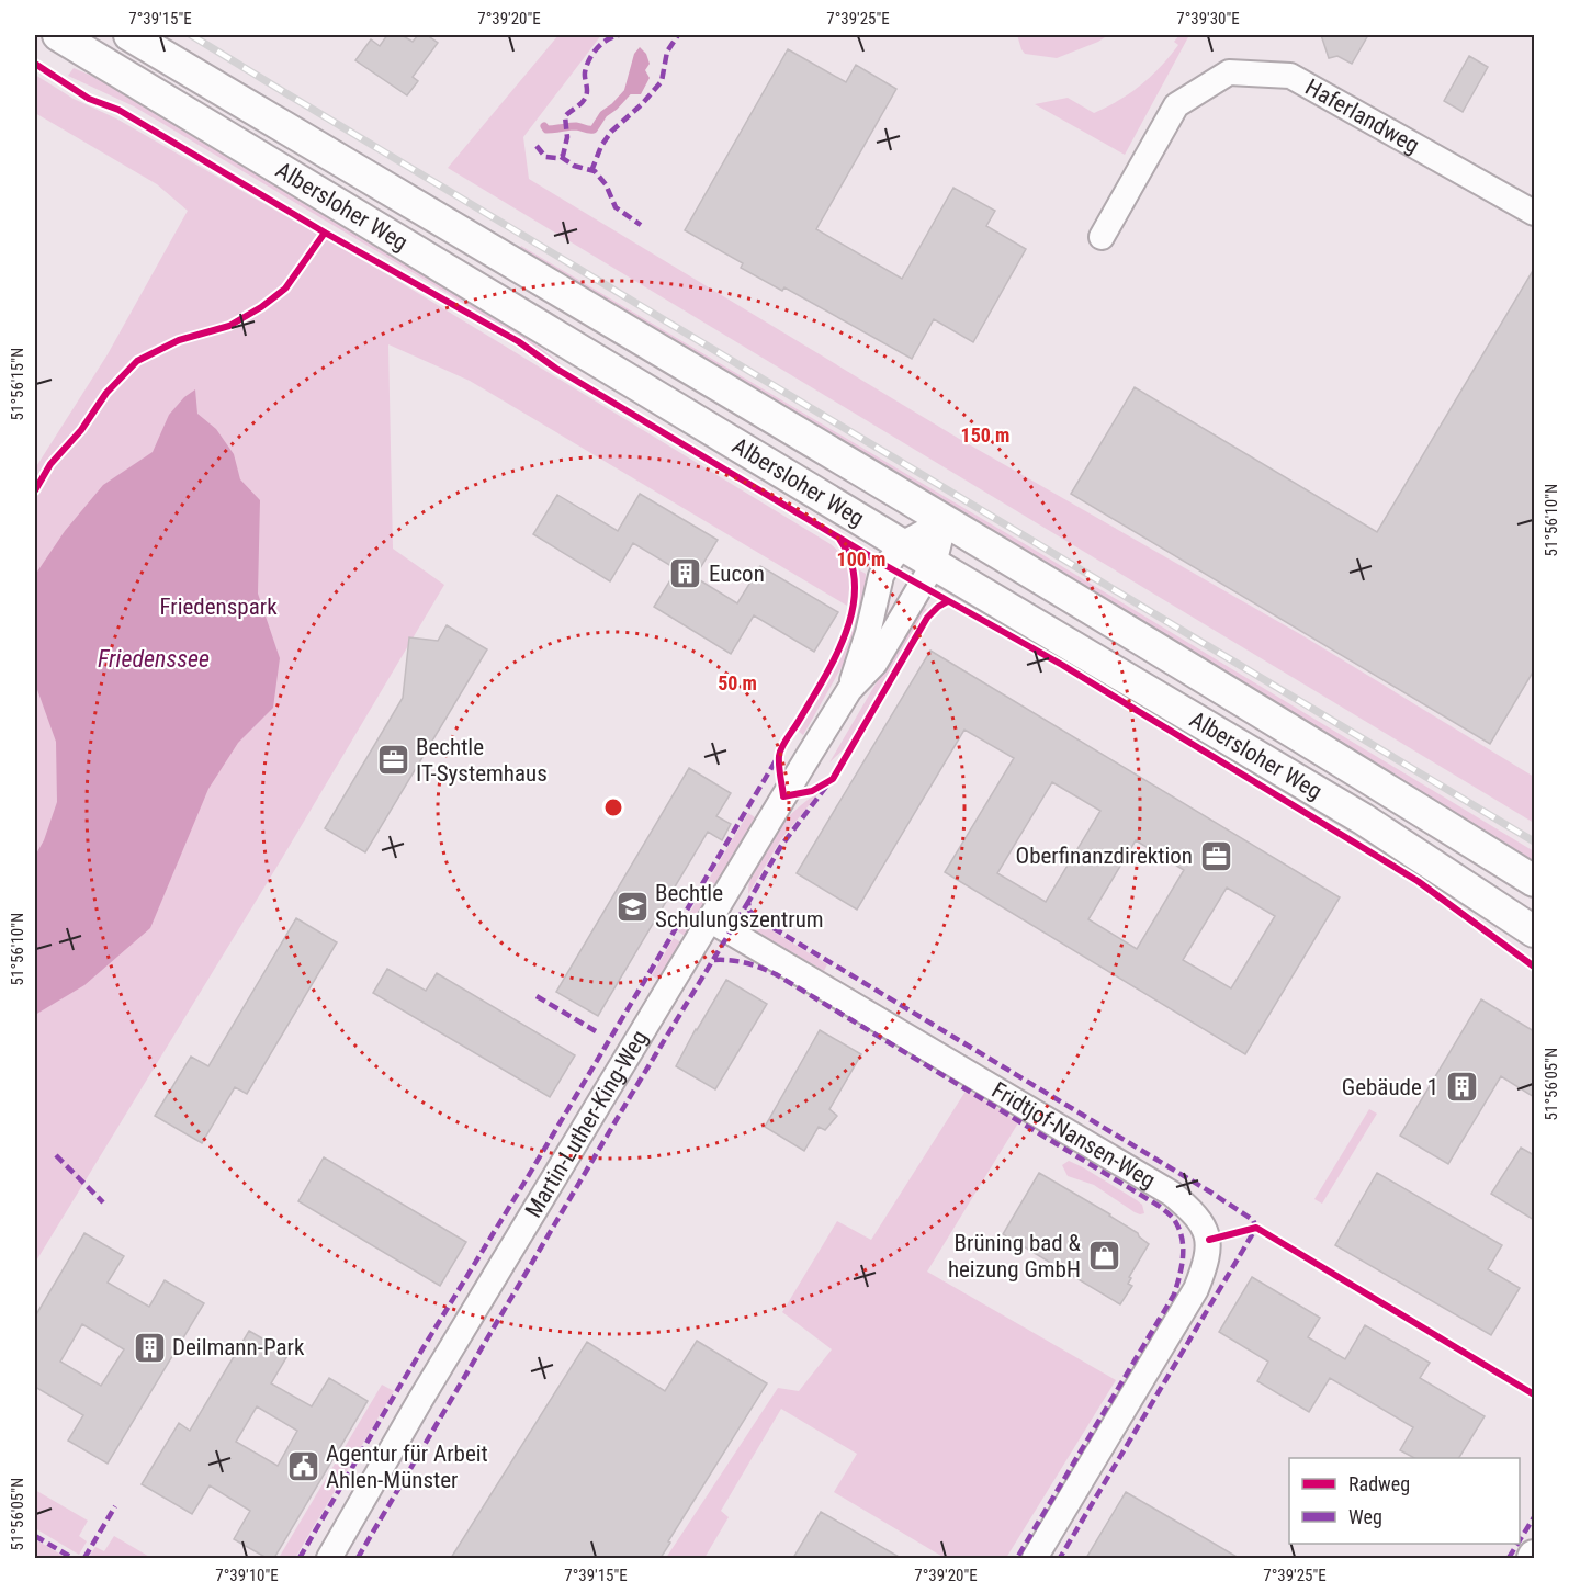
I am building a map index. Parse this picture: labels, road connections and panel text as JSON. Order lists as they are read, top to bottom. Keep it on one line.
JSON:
{"streets":{"main road":["Albersloher Weg"],"street":["Haferlandweg","Martin-Luther-King-Weg","Fridtjof-Nansen-Weg"]},"crossings":[["Albersloher Weg","Martin-Luther-King-Weg"],["Martin-Luther-King-Weg","Fridtjof-Nansen-Weg"]],"water":["Friedenssee"],"parks":["Friedenspark"],"places":{"building":["Eucon","Gebäude 1","Deilmann-Park"],"office":["Bechtle IT-Systemhaus","Oberfinanzdirektion"],"school or university":["Bechtle Schulungszentrum"],"shop":["Brüning bad & heizung GmbH"],"public building":["Agentur für Arbeit Ahlen-Münster"]},"legend":["Radweg","Weg"],"coordinates":["7°39'15\"E","7°39'20\"E","7°39'25\"E","7°39'30\"E","51°56'15\"N","51°56'10\"N","51°56'05\"N","7°39'10\"E"],"rings":["150 m","100 m","50 m"]}
